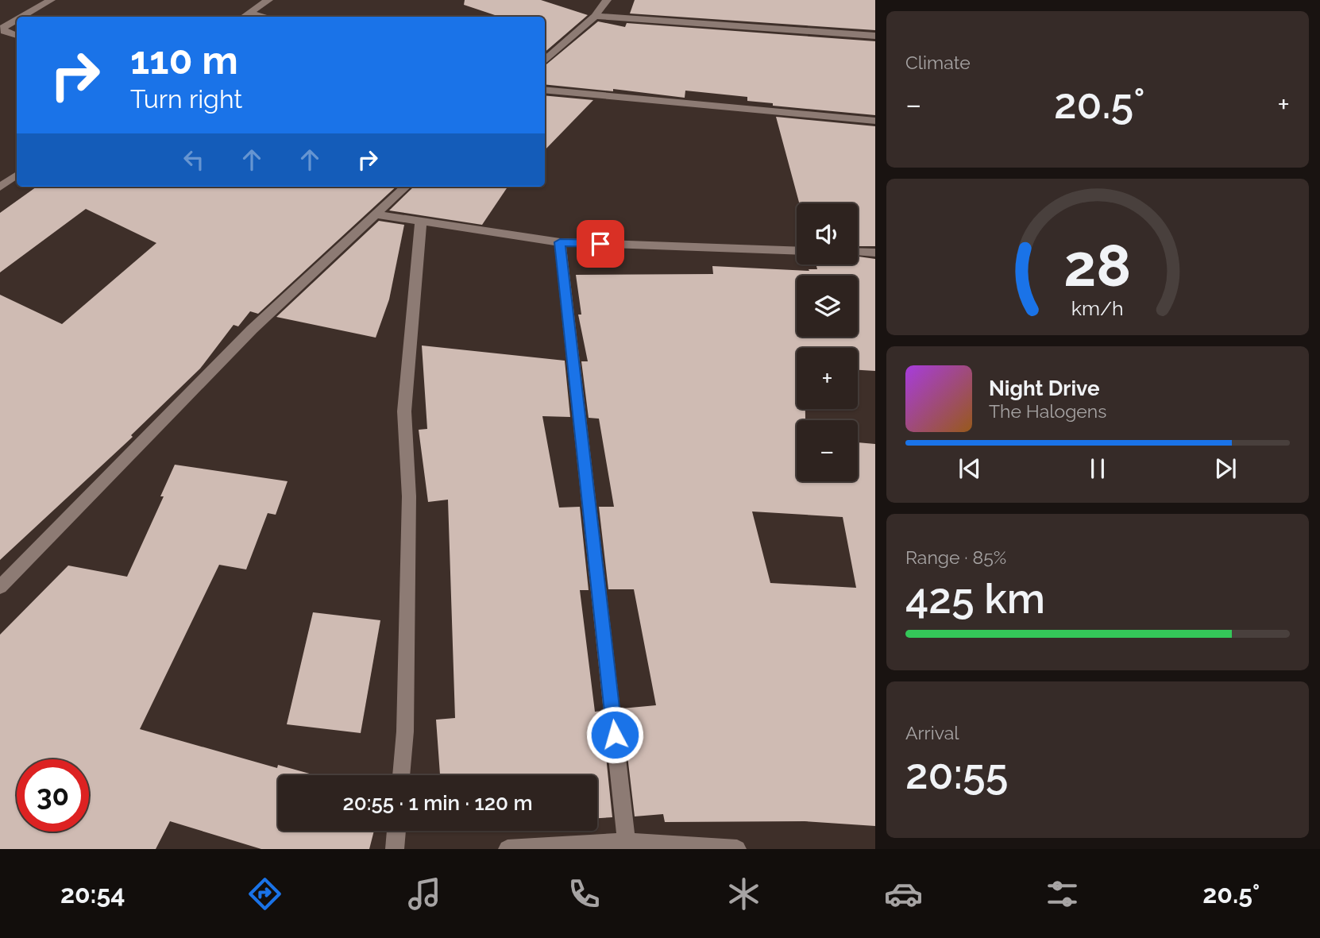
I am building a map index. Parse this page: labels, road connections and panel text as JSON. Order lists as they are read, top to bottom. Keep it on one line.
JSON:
{"page":{"tile":["Climate",["Range · 85%","425 km"],["Arrival","20:55"]],"turn":["110 m","Turn right"],"heat":["−","20.5°","+"],"map_buttons":["+","−"],"song":["Night Drive","The Halogens"],"limit":"30","trip":"20:55 · 1 min · 120 m","tabs":["20:54","20.5°"],"gauge":["28","km/h"]}}
